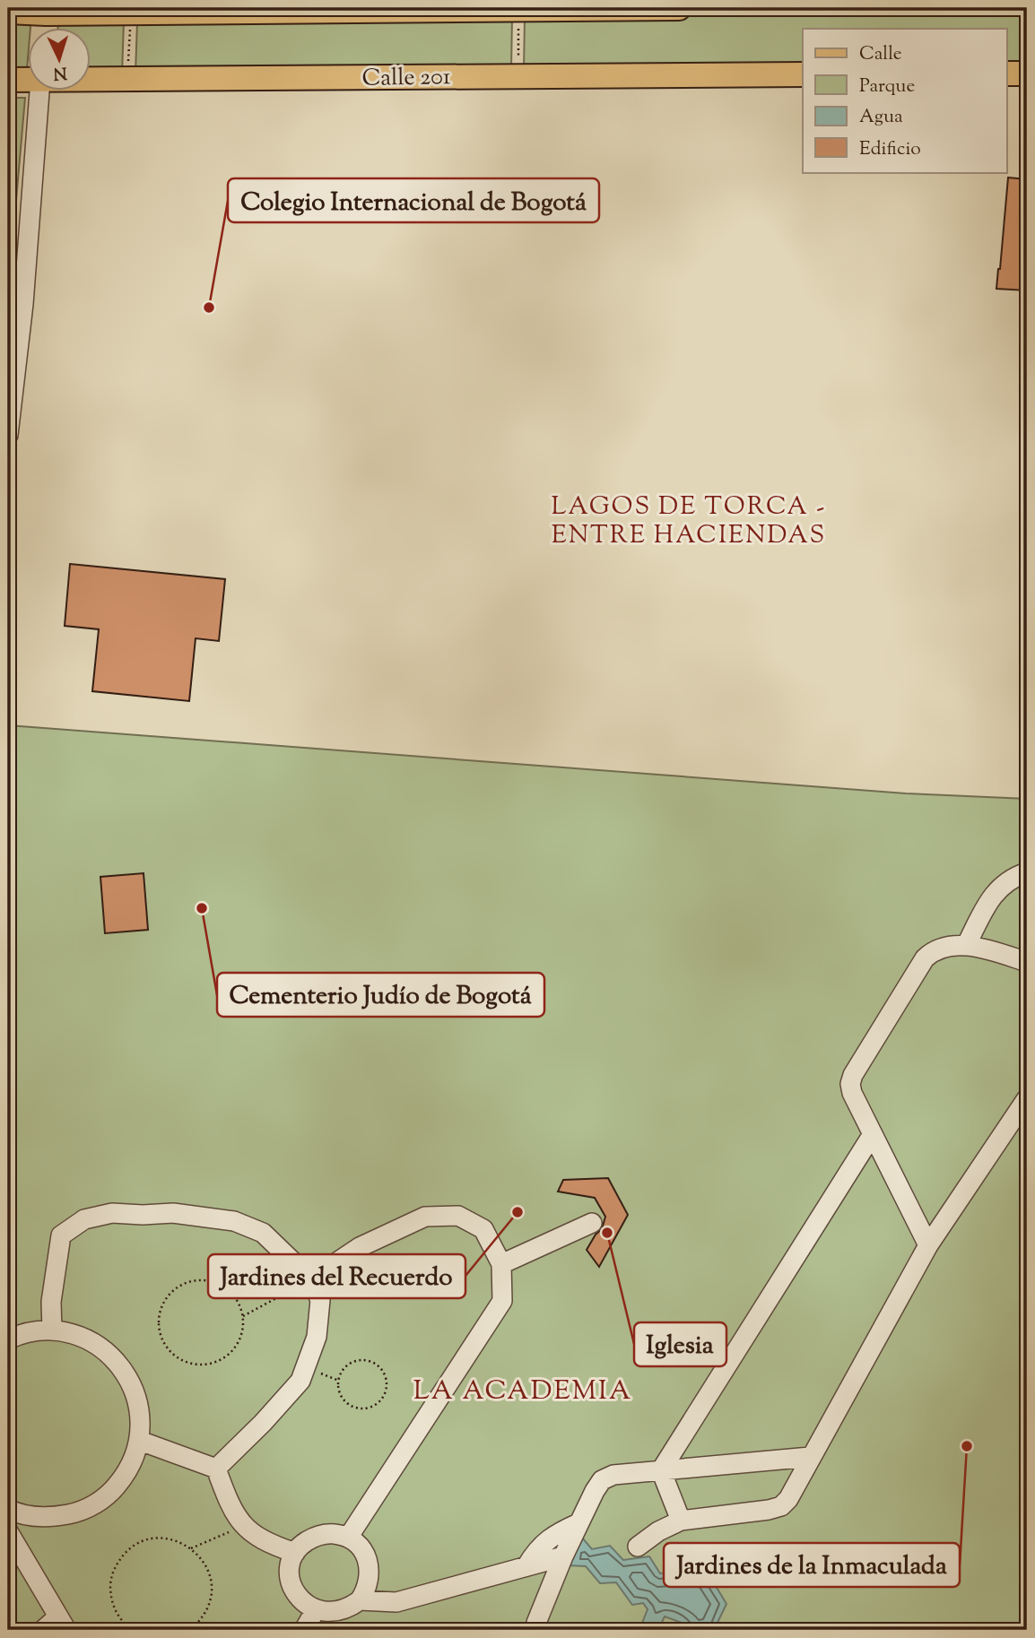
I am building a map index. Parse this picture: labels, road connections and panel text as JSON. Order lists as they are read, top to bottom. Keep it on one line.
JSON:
{"streets":{"main road":["Calle 201"]},"districts":["LAGOS DE TORCA - ENTRE HACIENDAS","LA ACADEMIA"],"places":["Colegio Internacional de Bogotá","Cementerio Judío de Bogotá","Jardines del Recuerdo","Iglesia","Jardines de la Inmaculada"],"legend":["Calle","Parque","Agua","Edificio"],"north":"bottom"}
